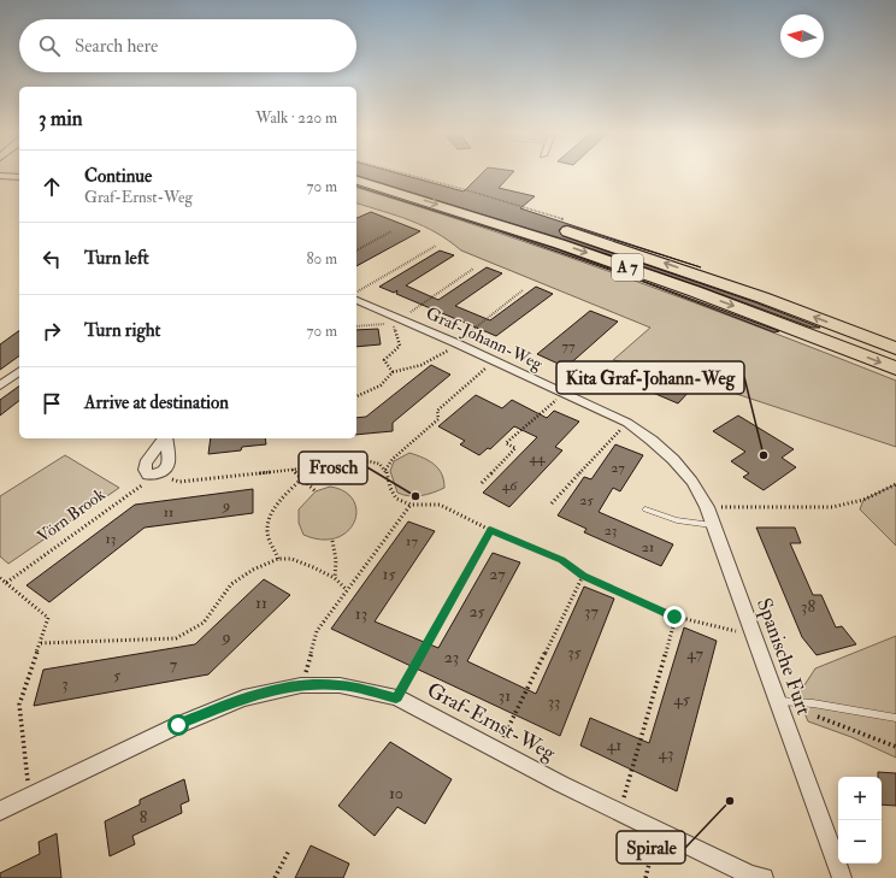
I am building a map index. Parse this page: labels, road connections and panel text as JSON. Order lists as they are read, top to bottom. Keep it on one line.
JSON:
{"streets":{"highway":["A 7"],"street":["Graf-Johann-Weg","Spanische Furt","Graf-Ernst-Weg"],"path":["Vörn Brook"]},"crossings":[["Graf-Johann-Weg","Spanische Furt"]],"places":["Kita Graf-Johann-Weg","Frosch","Spirale"],"house_numbers":["77","44","27","46","25","9","11","23","13","17","21","15","27","11","38","25","37","13","9","35","47","23","7","5","3","31","45","33","41","43","10","8"],"north":"left","page":{"search":"Search here","heading":["3 min","Walk · 220 m"],"list":[["Continue","Graf-Ernst-Weg","70 m"],["Turn left","80 m"],["Turn right","70 m"],"Arrive at destination"],"map_buttons":["+","−"]}}
